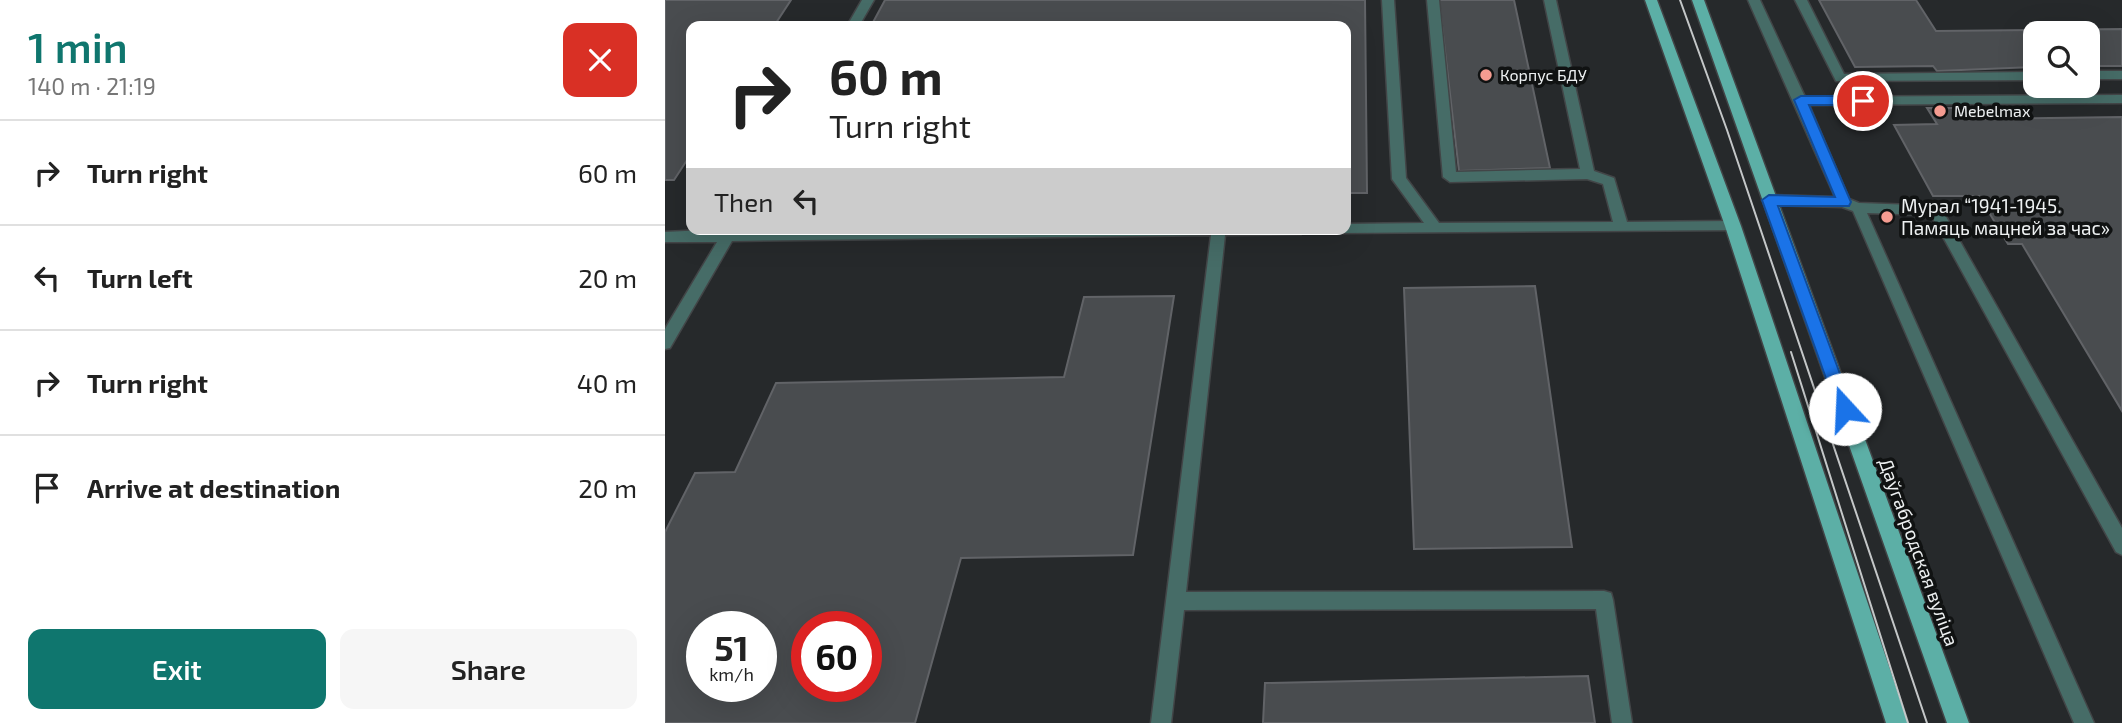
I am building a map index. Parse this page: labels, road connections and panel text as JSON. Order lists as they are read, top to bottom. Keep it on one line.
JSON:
{"streets":{"main road":["Даўгабродская вуліца"]},"places":["Корпус БДУ","Mebelmax","Мурал “1941-1945. Памяць мацней за час»"],"page":{"heading":["1 min","140 m · 21:19"],"turn":["60 m","Turn right"],"list":[{"name":"Turn right","value":"60 m"},{"name":"Turn left","value":"20 m"},{"name":"Turn right","value":"40 m"},{"name":"Arrive at destination","value":"20 m"}],"then":"Then","speed":"51 km/h","limit":"60","buttons":["Exit","Share"]}}
